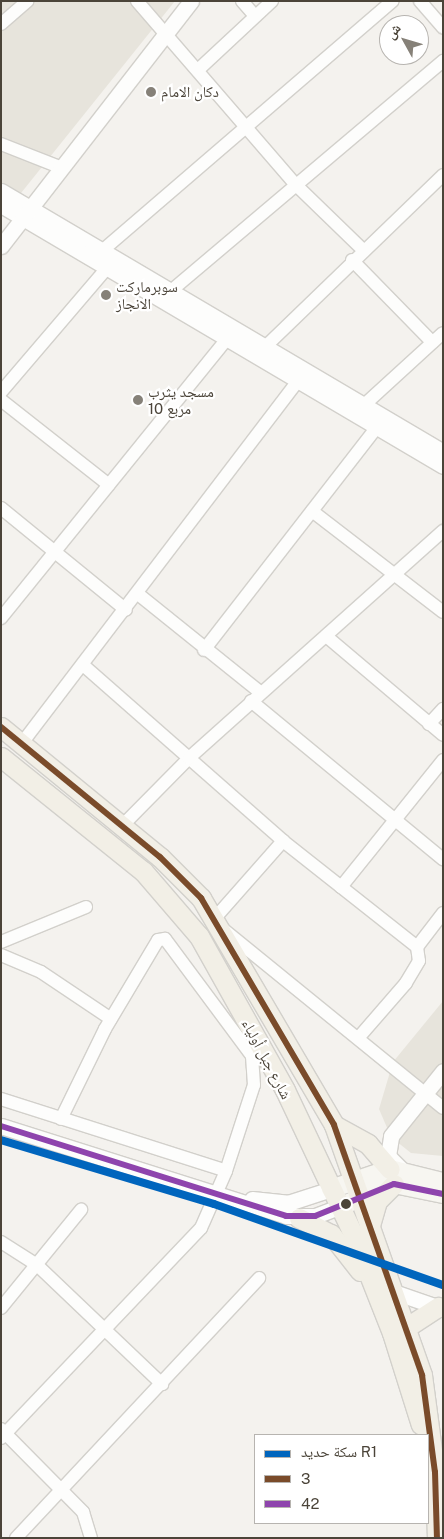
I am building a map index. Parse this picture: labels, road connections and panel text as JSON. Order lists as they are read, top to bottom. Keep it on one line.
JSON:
{"streets":{"main road":["شارع جبل أولياء"]},"places":["دكان الامام","سوبرماركت الانجاز","مسجد يثرب مربع 10"],"lines":["transit line 3","transit line 42","rail line R1"],"legend":["سكة حديد R1","3","42"],"north":"top left"}
